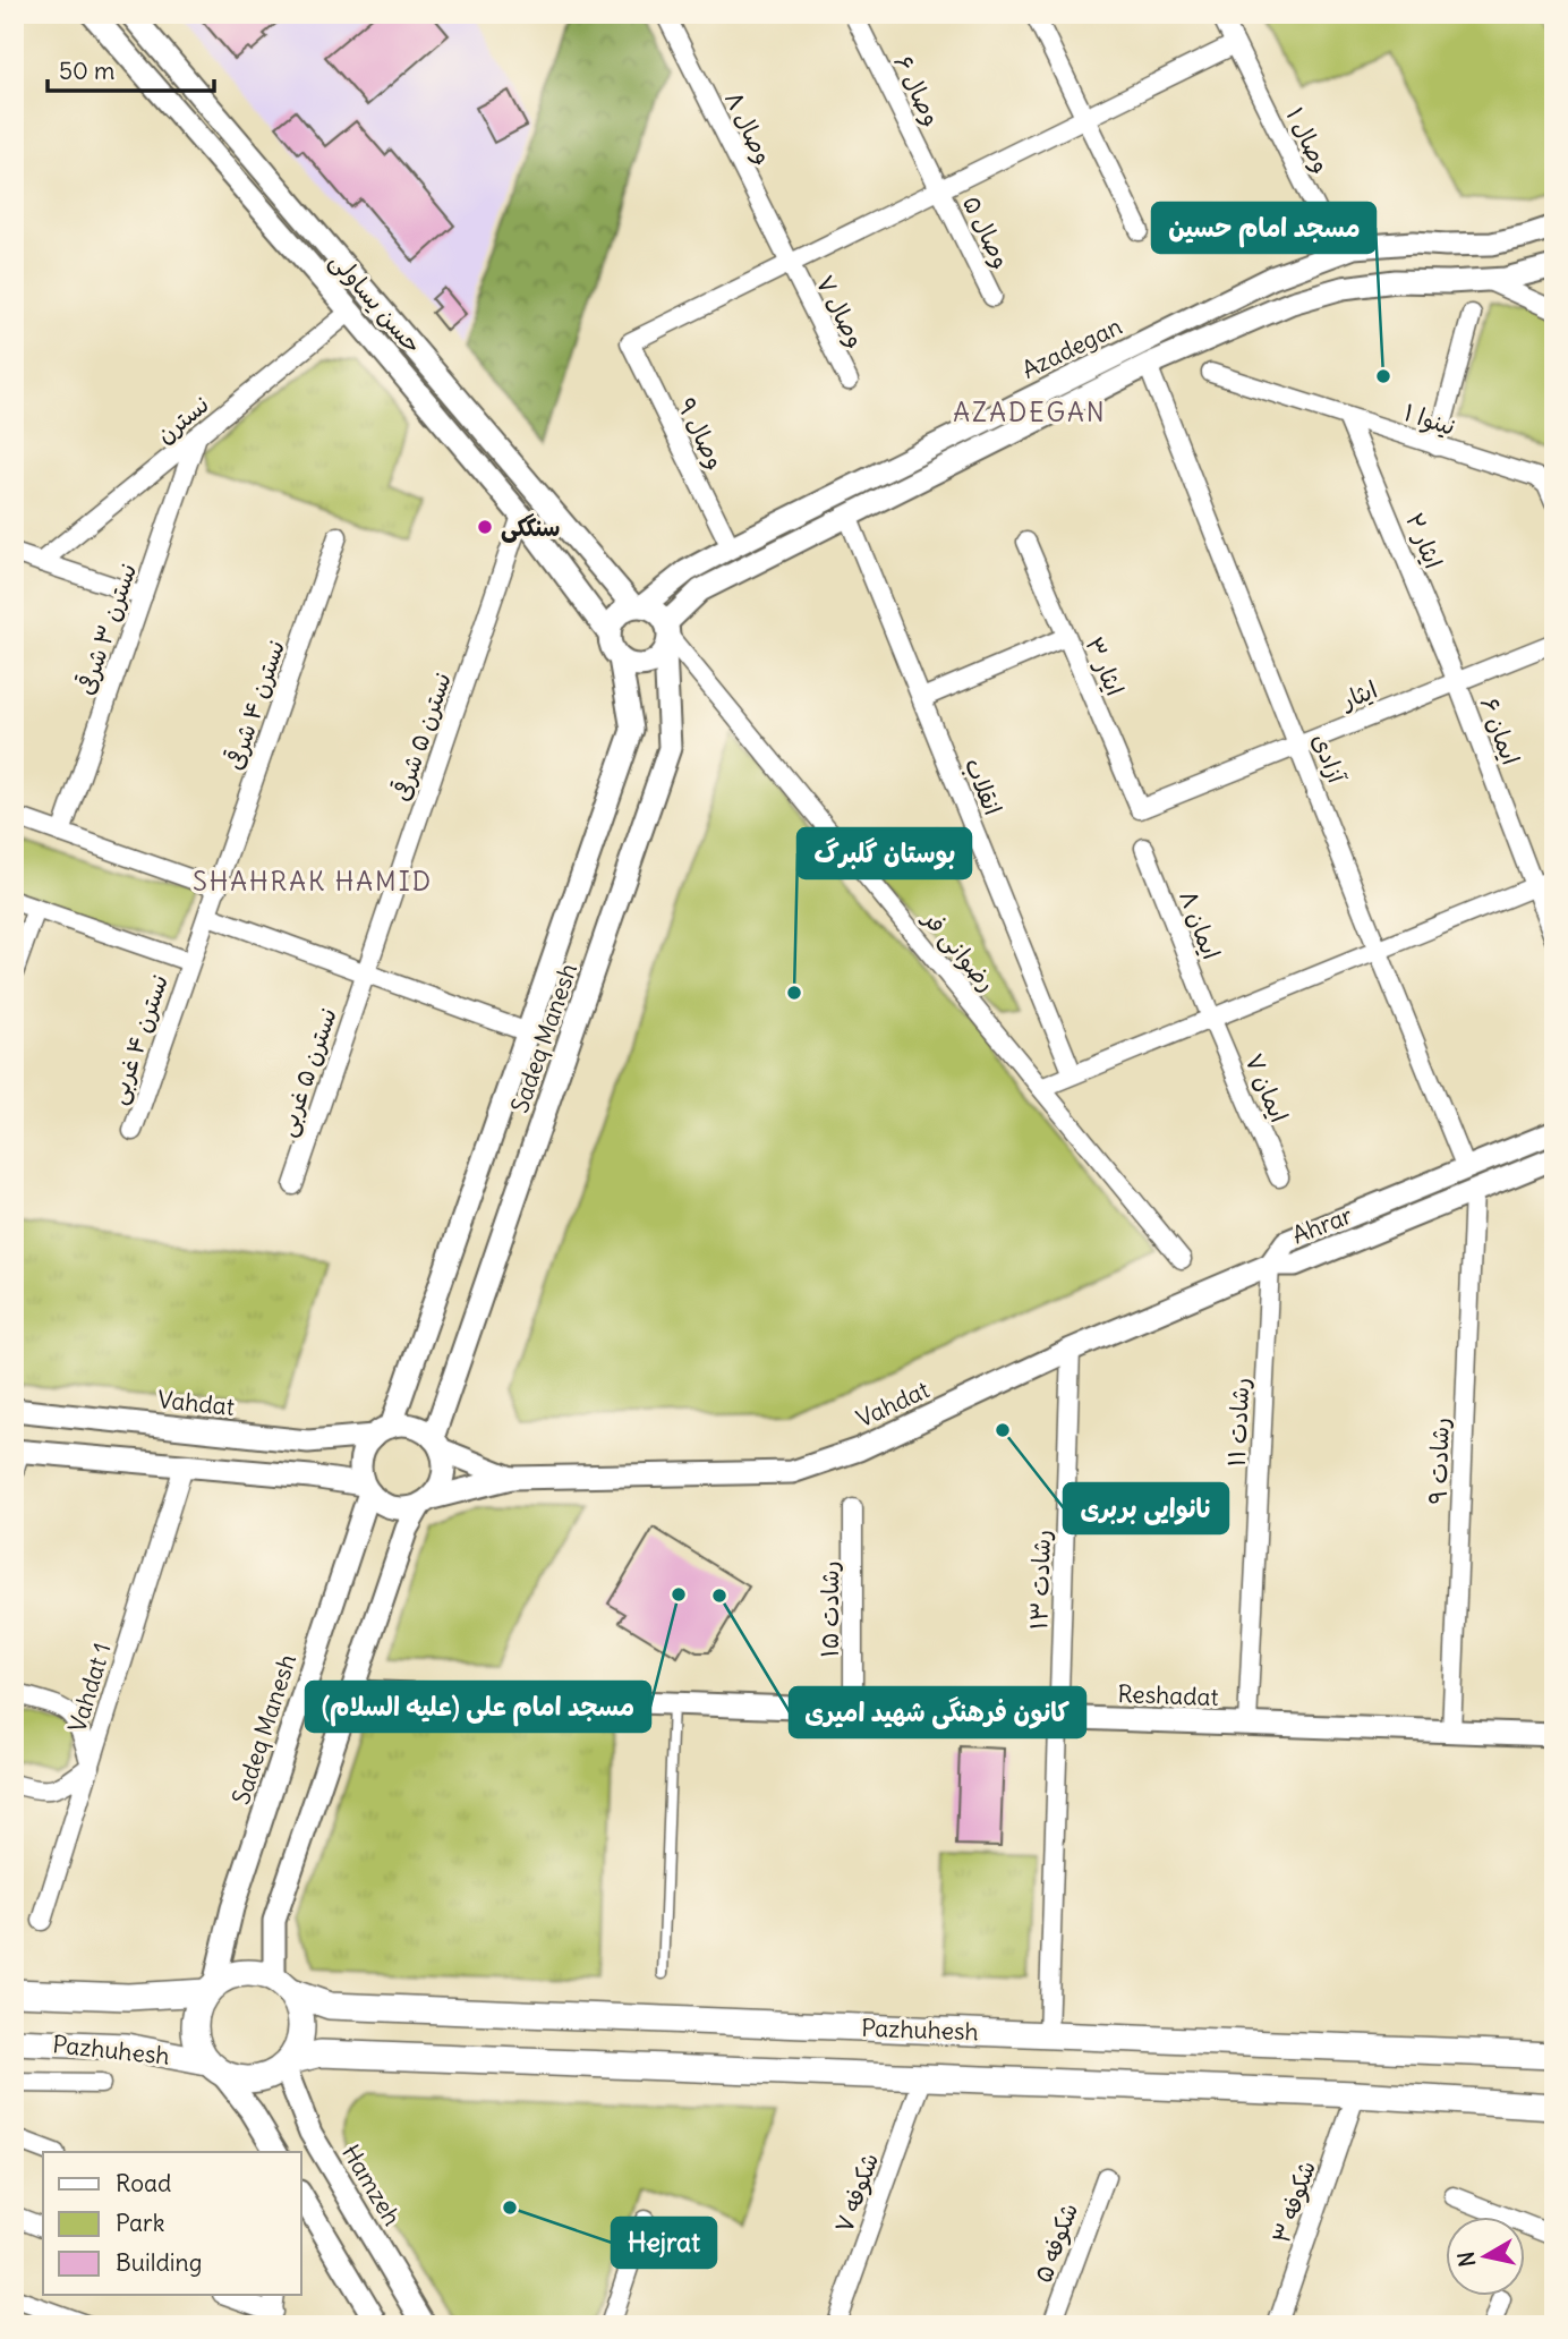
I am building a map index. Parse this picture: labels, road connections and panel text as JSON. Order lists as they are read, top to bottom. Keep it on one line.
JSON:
{"streets":{"main road":["Pazhuhesh"],"street":["وصال ۶","وصال ۸","وصال ۱","وصال ۵","حسن یساولی","وصال ۷","Azadegan","نسترن","نینوا ۱","وصال ۹","ایثار ۲","نسترن ۳ شرقی","ایثار ۳","ایثار","نسترن ۴ شرقی","ایمان ۶","نسترن ۵ شرقی","آزادی","انقلاب","ایمان ۸","رضوانی فر","Sadeq Manesh","نسترن ۴ غربی","نسترن ۵ غربی","ایمان ۷","Ahrar","Vahdat","رشادت ۱۱","رشادت ۹","رشادت ۱۳","رشادت ۱۵","Vahdat 1","Reshadat","Hamzeh","شکوفه ۷","شکوفه ۳","شکوفه ۵"]},"crossings":[["وصال ۶","وصال ۵"],["وصال ۸","وصال ۷"],["وصال ۸","وصال ۹"],["وصال ۱","Azadegan"],["حسن یساولی","Azadegan"],["حسن یساولی","نسترن"],["حسن یساولی","نسترن ۵ شرقی"],["حسن یساولی","رضوانی فر"],["حسن یساولی","Sadeq Manesh"],["وصال ۷","وصال ۹"],["Azadegan","وصال ۹"],["Azadegan","آزادی"],["Azadegan","انقلاب"],["Azadegan","رضوانی فر"],["Azadegan","Sadeq Manesh"],["نسترن","نسترن ۳ شرقی"],["نینوا ۱","ایثار ۲"],["ایثار ۲","ایثار"],["ایثار ۲","ایمان ۶"],["ایثار ۳","ایثار"],["ایثار","ایمان ۶"],["ایثار","آزادی"],["نسترن ۴ شرقی","نسترن ۴ غربی"],["نسترن ۵ شرقی","نسترن ۵ غربی"],["آزادی","Ahrar"],["ایمان ۸","ایمان ۷"],["رضوانی فر","Sadeq Manesh"],["Sadeq Manesh","Vahdat"],["Sadeq Manesh","Pazhuhesh"],["Sadeq Manesh","Hamzeh"],["Ahrar","Vahdat"],["Ahrar","رشادت ۱۱"],["Ahrar","رشادت ۹"],["Vahdat","رشادت ۱۱"],["Vahdat","رشادت ۱۳"],["رشادت ۱۱","Reshadat"],["رشادت ۹","Reshadat"],["رشادت ۱۳","Reshadat"],["رشادت ۱۳","Pazhuhesh"],["رشادت ۱۵","Reshadat"],["Pazhuhesh","Hamzeh"],["Pazhuhesh","شکوفه ۷"],["Pazhuhesh","شکوفه ۳"]],"districts":["AZADEGAN","SHAHRAK HAMID"],"places":["مسجد امام حسین","سنگکی","بوستان گلبرگ","نانوایی بربری","مسجد امام علی (علیه السلام)","کانون فرهنگی شهید امیری","Hejrat"],"legend":["Road","Park","Building"],"scale_bar":"50 m","north":"left"}
